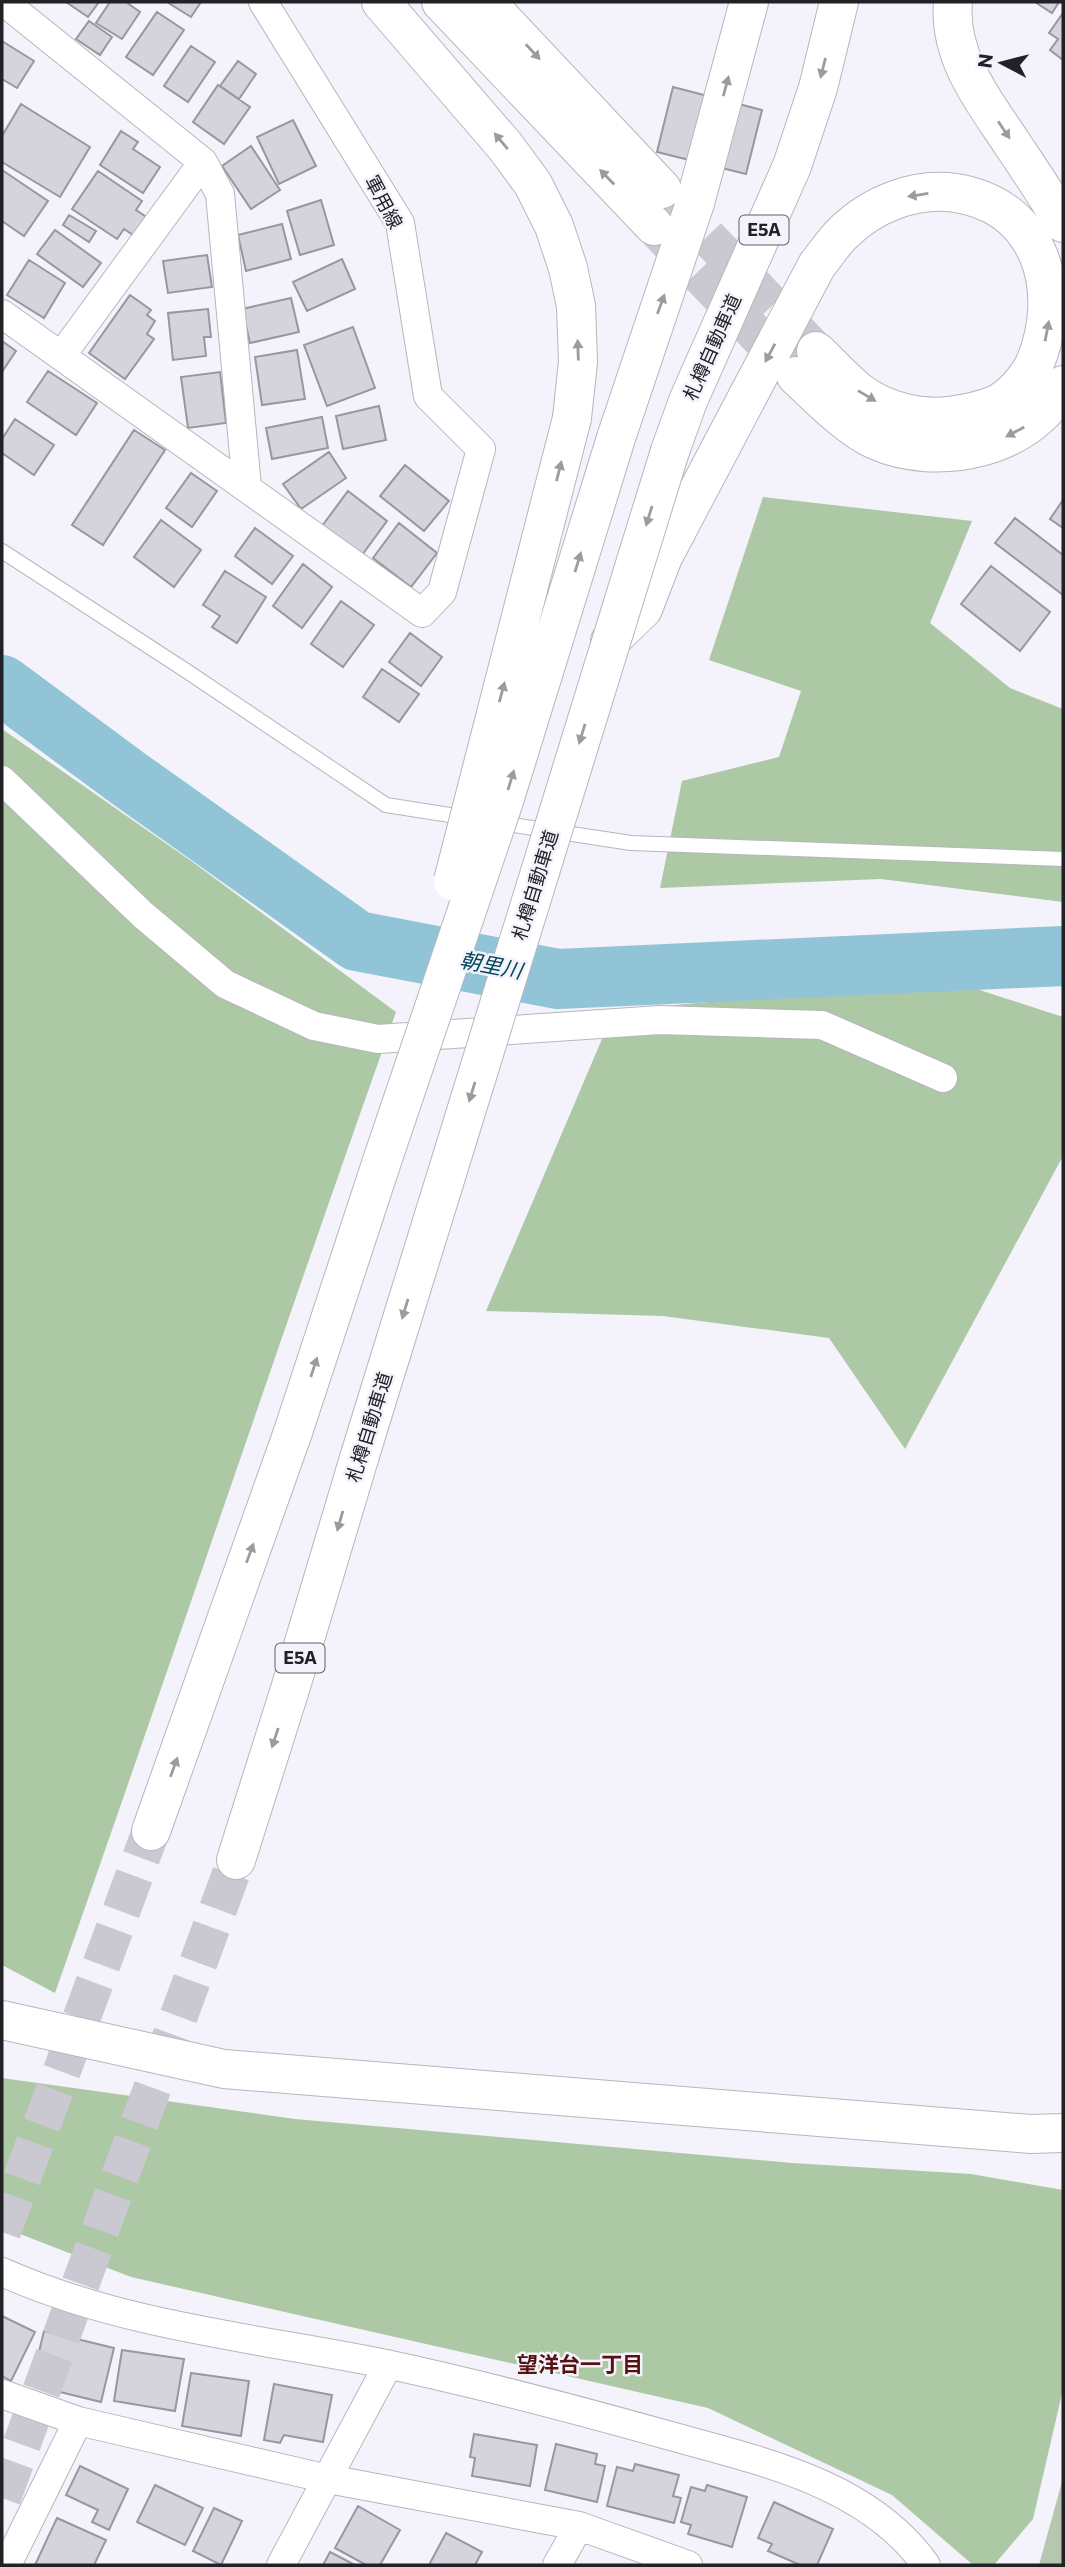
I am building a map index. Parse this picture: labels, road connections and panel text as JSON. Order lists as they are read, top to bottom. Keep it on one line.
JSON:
{"streets":{"main road":["E5A","札樽自動車道"],"street":["軍用線"]},"districts":["望洋台一丁目"],"water":["朝里川"],"north":"left"}
